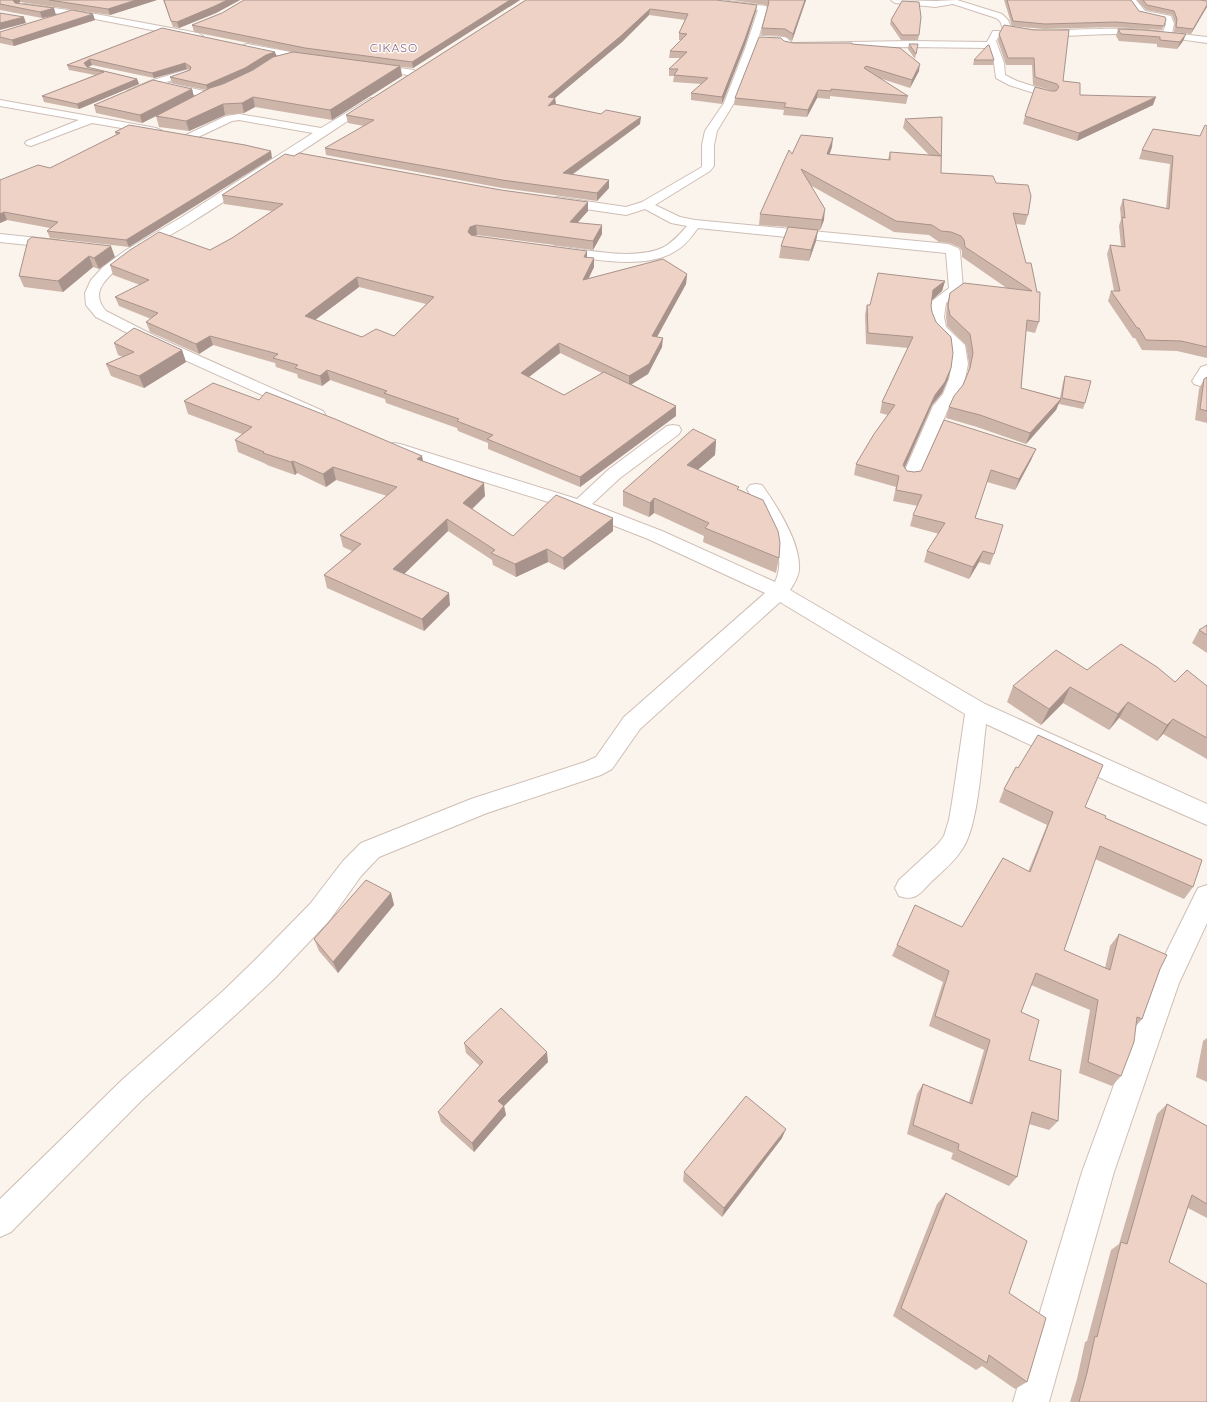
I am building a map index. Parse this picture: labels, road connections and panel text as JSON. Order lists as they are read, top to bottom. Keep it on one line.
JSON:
{"districts":["CIKASO"]}
